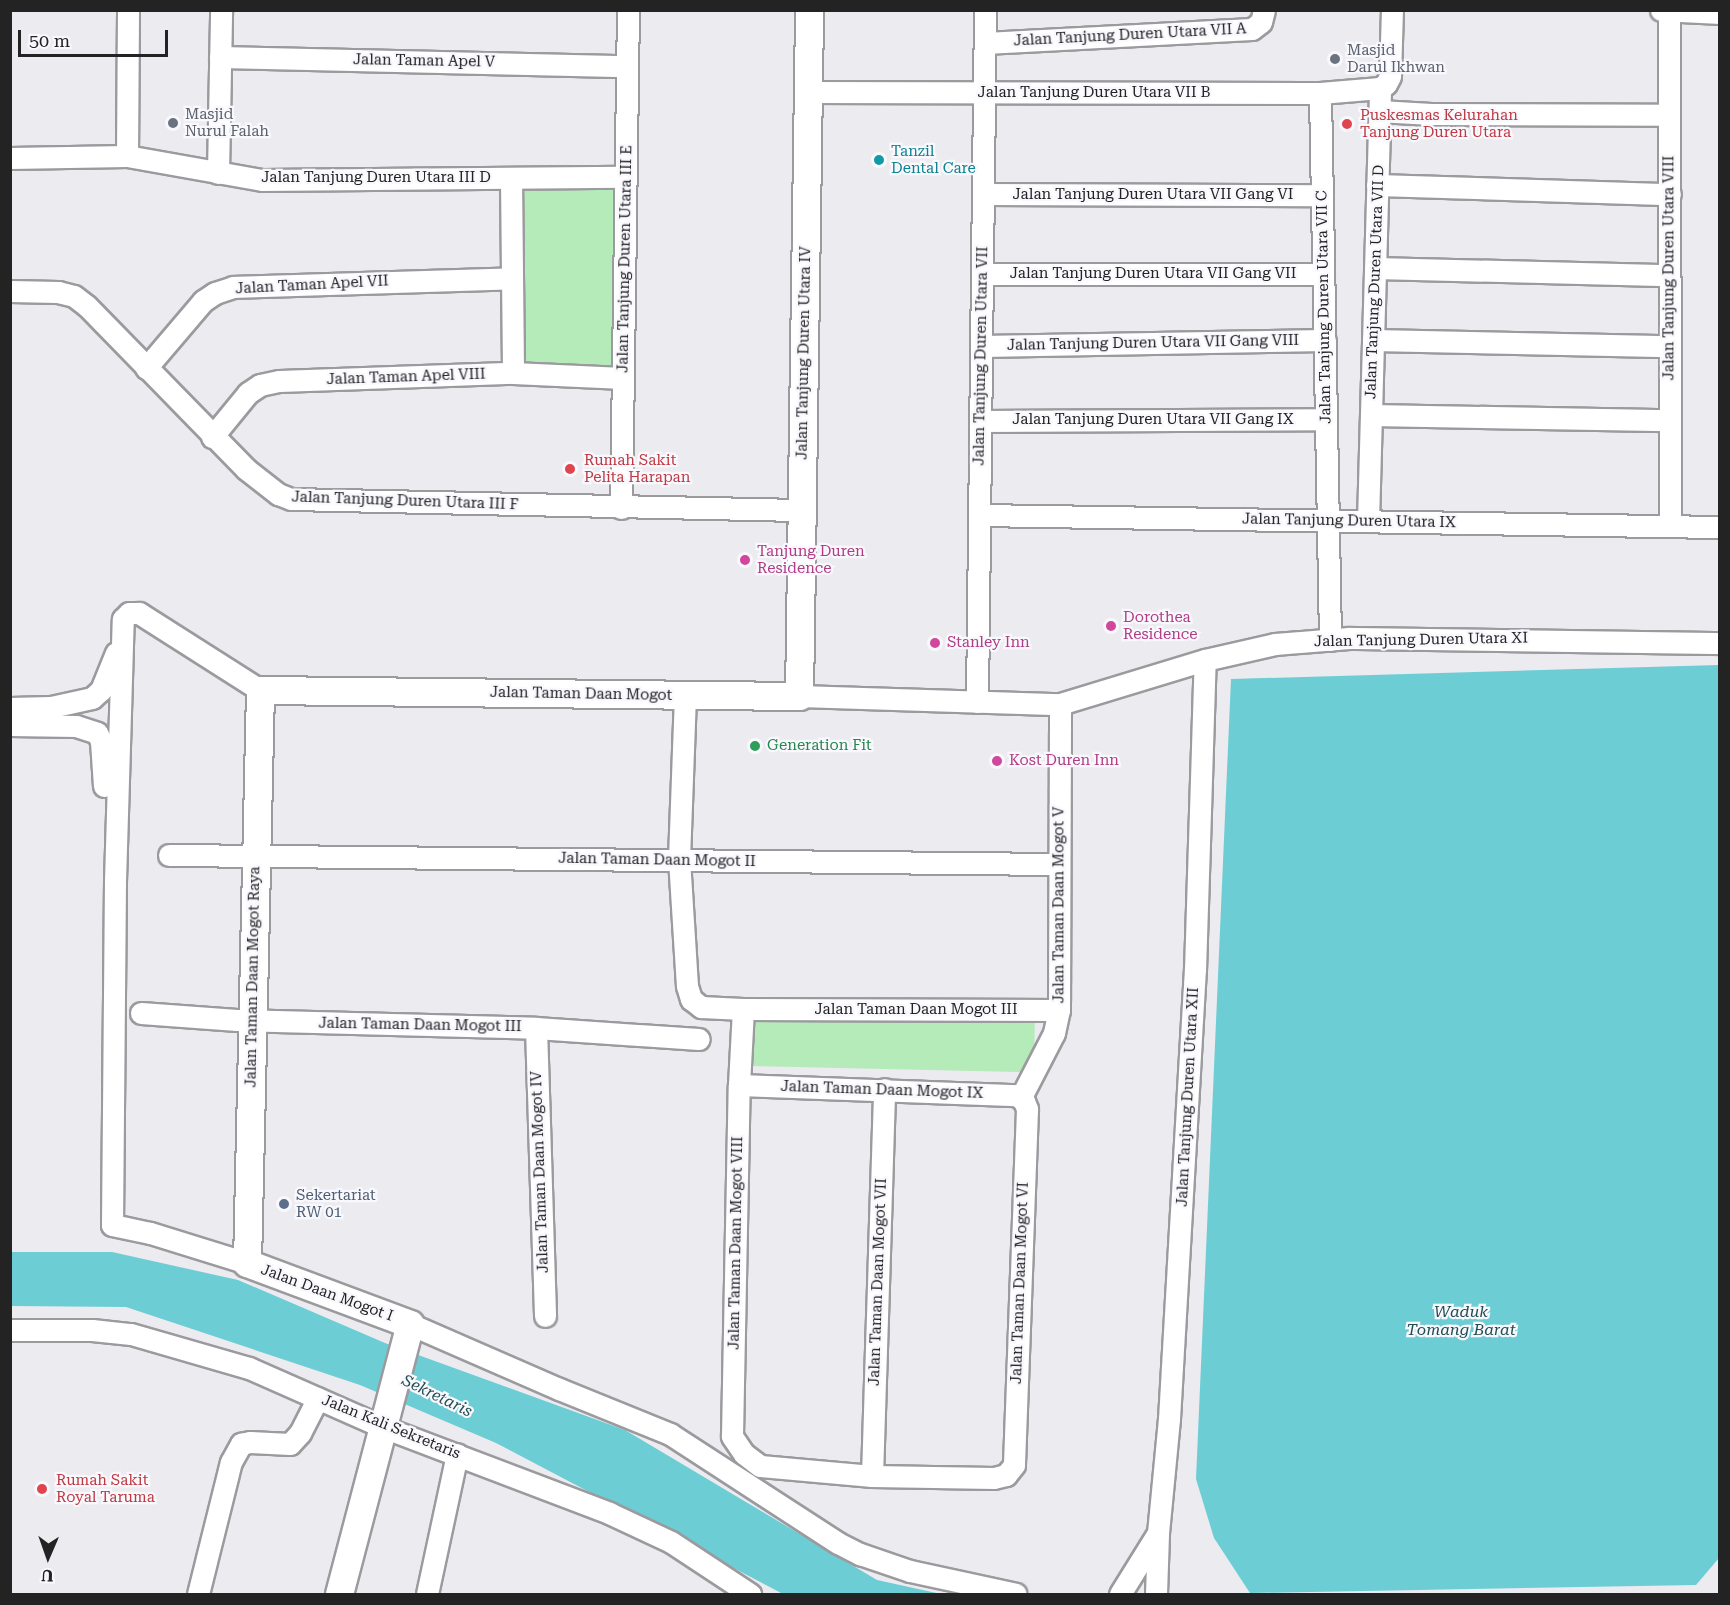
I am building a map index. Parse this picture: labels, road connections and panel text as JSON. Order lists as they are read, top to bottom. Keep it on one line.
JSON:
{"streets":{"street":["Jalan Tanjung Duren Utara VII A","Jalan Taman Apel V","Jalan Tanjung Duren Utara VII B","Jalan Tanjung Duren Utara III D","Jalan Tanjung Duren Utara VII Gang VI","Jalan Tanjung Duren Utara III E","Jalan Tanjung Duren Utara VIII","Jalan Tanjung Duren Utara VII Gang VII","Jalan Tanjung Duren Utara VII D","Jalan Taman Apel VII","Jalan Tanjung Duren Utara VII C","Jalan Tanjung Duren Utara VII Gang VIII","Jalan Tanjung Duren Utara IV","Jalan Tanjung Duren Utara VII","Jalan Taman Apel VIII","Jalan Tanjung Duren Utara VII Gang IX","Jalan Tanjung Duren Utara III F","Jalan Tanjung Duren Utara IX","Jalan Tanjung Duren Utara XI","Jalan Taman Daan Mogot","Jalan Taman Daan Mogot II","Jalan Taman Daan Mogot V","Jalan Taman Daan Mogot Raya","Jalan Taman Daan Mogot III","Jalan Taman Daan Mogot IX","Jalan Tanjung Duren Utara XII","Jalan Taman Daan Mogot IV","Jalan Taman Daan Mogot VIII","Jalan Taman Daan Mogot VII","Jalan Taman Daan Mogot VI","Jalan Daan Mogot I","Jalan Kali Sekretaris"]},"crossings":[["Jalan Tanjung Duren Utara VII A","Jalan Tanjung Duren Utara VII"],["Jalan Taman Apel V","Jalan Tanjung Duren Utara III E"],["Jalan Tanjung Duren Utara VII B","Jalan Tanjung Duren Utara VII D"],["Jalan Tanjung Duren Utara VII B","Jalan Tanjung Duren Utara VII C"],["Jalan Tanjung Duren Utara VII B","Jalan Tanjung Duren Utara IV"],["Jalan Tanjung Duren Utara VII B","Jalan Tanjung Duren Utara VII"],["Jalan Tanjung Duren Utara III D","Jalan Tanjung Duren Utara III E"],["Jalan Tanjung Duren Utara VII Gang VI","Jalan Tanjung Duren Utara VII C"],["Jalan Tanjung Duren Utara VII Gang VI","Jalan Tanjung Duren Utara VII"],["Jalan Tanjung Duren Utara III E","Jalan Taman Apel VIII"],["Jalan Tanjung Duren Utara III E","Jalan Tanjung Duren Utara III F"],["Jalan Tanjung Duren Utara VIII","Jalan Tanjung Duren Utara IX"],["Jalan Tanjung Duren Utara VII Gang VII","Jalan Tanjung Duren Utara VII C"],["Jalan Tanjung Duren Utara VII Gang VII","Jalan Tanjung Duren Utara VII"],["Jalan Tanjung Duren Utara VII D","Jalan Tanjung Duren Utara IX"],["Jalan Taman Apel VII","Jalan Tanjung Duren Utara III F"],["Jalan Tanjung Duren Utara VII C","Jalan Tanjung Duren Utara VII Gang VIII"],["Jalan Tanjung Duren Utara VII C","Jalan Tanjung Duren Utara VII Gang IX"],["Jalan Tanjung Duren Utara VII C","Jalan Tanjung Duren Utara IX"],["Jalan Tanjung Duren Utara VII C","Jalan Tanjung Duren Utara XI"],["Jalan Tanjung Duren Utara VII Gang VIII","Jalan Tanjung Duren Utara VII"],["Jalan Tanjung Duren Utara IV","Jalan Tanjung Duren Utara III F"],["Jalan Tanjung Duren Utara IV","Jalan Taman Daan Mogot"],["Jalan Tanjung Duren Utara VII","Jalan Tanjung Duren Utara VII Gang IX"],["Jalan Tanjung Duren Utara VII","Jalan Tanjung Duren Utara IX"],["Jalan Tanjung Duren Utara VII","Jalan Taman Daan Mogot"],["Jalan Taman Apel VIII","Jalan Tanjung Duren Utara III F"],["Jalan Tanjung Duren Utara XI","Jalan Taman Daan Mogot"],["Jalan Tanjung Duren Utara XI","Jalan Taman Daan Mogot V"],["Jalan Tanjung Duren Utara XI","Jalan Tanjung Duren Utara XII"],["Jalan Taman Daan Mogot","Jalan Taman Daan Mogot V"],["Jalan Taman Daan Mogot","Jalan Taman Daan Mogot Raya"],["Jalan Taman Daan Mogot II","Jalan Taman Daan Mogot V"],["Jalan Taman Daan Mogot II","Jalan Taman Daan Mogot Raya"],["Jalan Taman Daan Mogot II","Jalan Taman Daan Mogot III"],["Jalan Taman Daan Mogot V","Jalan Taman Daan Mogot III"],["Jalan Taman Daan Mogot V","Jalan Taman Daan Mogot IX"],["Jalan Taman Daan Mogot V","Jalan Taman Daan Mogot VI"],["Jalan Taman Daan Mogot Raya","Jalan Taman Daan Mogot III"],["Jalan Taman Daan Mogot Raya","Jalan Daan Mogot I"],["Jalan Taman Daan Mogot III","Jalan Taman Daan Mogot IV"],["Jalan Taman Daan Mogot III","Jalan Taman Daan Mogot VIII"],["Jalan Taman Daan Mogot IX","Jalan Taman Daan Mogot VIII"],["Jalan Taman Daan Mogot IX","Jalan Taman Daan Mogot VII"],["Jalan Taman Daan Mogot IX","Jalan Taman Daan Mogot VI"],["Jalan Taman Daan Mogot VIII","Jalan Taman Daan Mogot VII"],["Jalan Taman Daan Mogot VIII","Jalan Taman Daan Mogot VI"],["Jalan Taman Daan Mogot VII","Jalan Taman Daan Mogot VI"],["Jalan Daan Mogot I","Jalan Kali Sekretaris"]],"water":["Waduk Tomang Barat","Sekretaris"],"places":["Masjid Darul Ikhwan","Masjid Nurul Falah","Puskesmas Kelurahan Tanjung Duren Utara","Tanzil Dental Care","Rumah Sakit Pelita Harapan","Tanjung Duren Residence","Dorothea Residence","Stanley Inn","Generation Fit","Kost Duren Inn","Sekertariat RW 01","Rumah Sakit Royal Taruma"],"scale_bar":"50 m","north":"bottom"}
